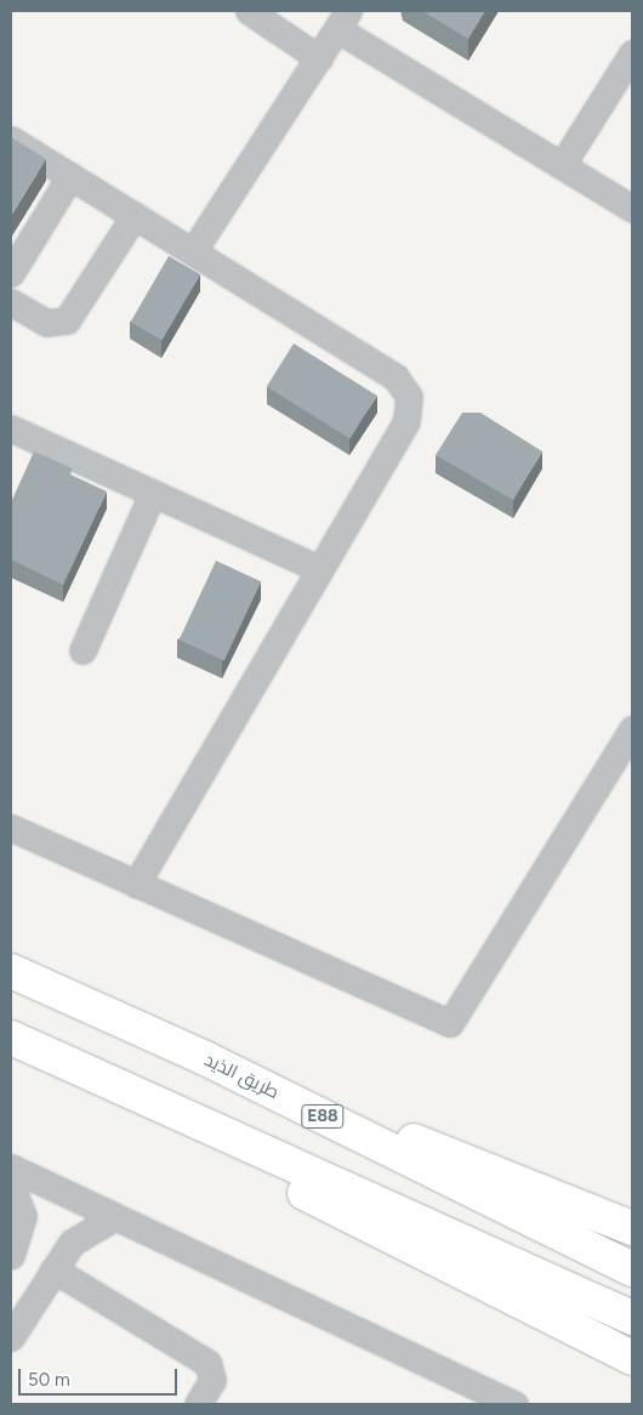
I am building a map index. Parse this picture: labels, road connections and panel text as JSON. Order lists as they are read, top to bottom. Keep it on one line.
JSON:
{"streets":{"highway":["طريق الذيد","E88"]},"scale_bar":"50 m"}
